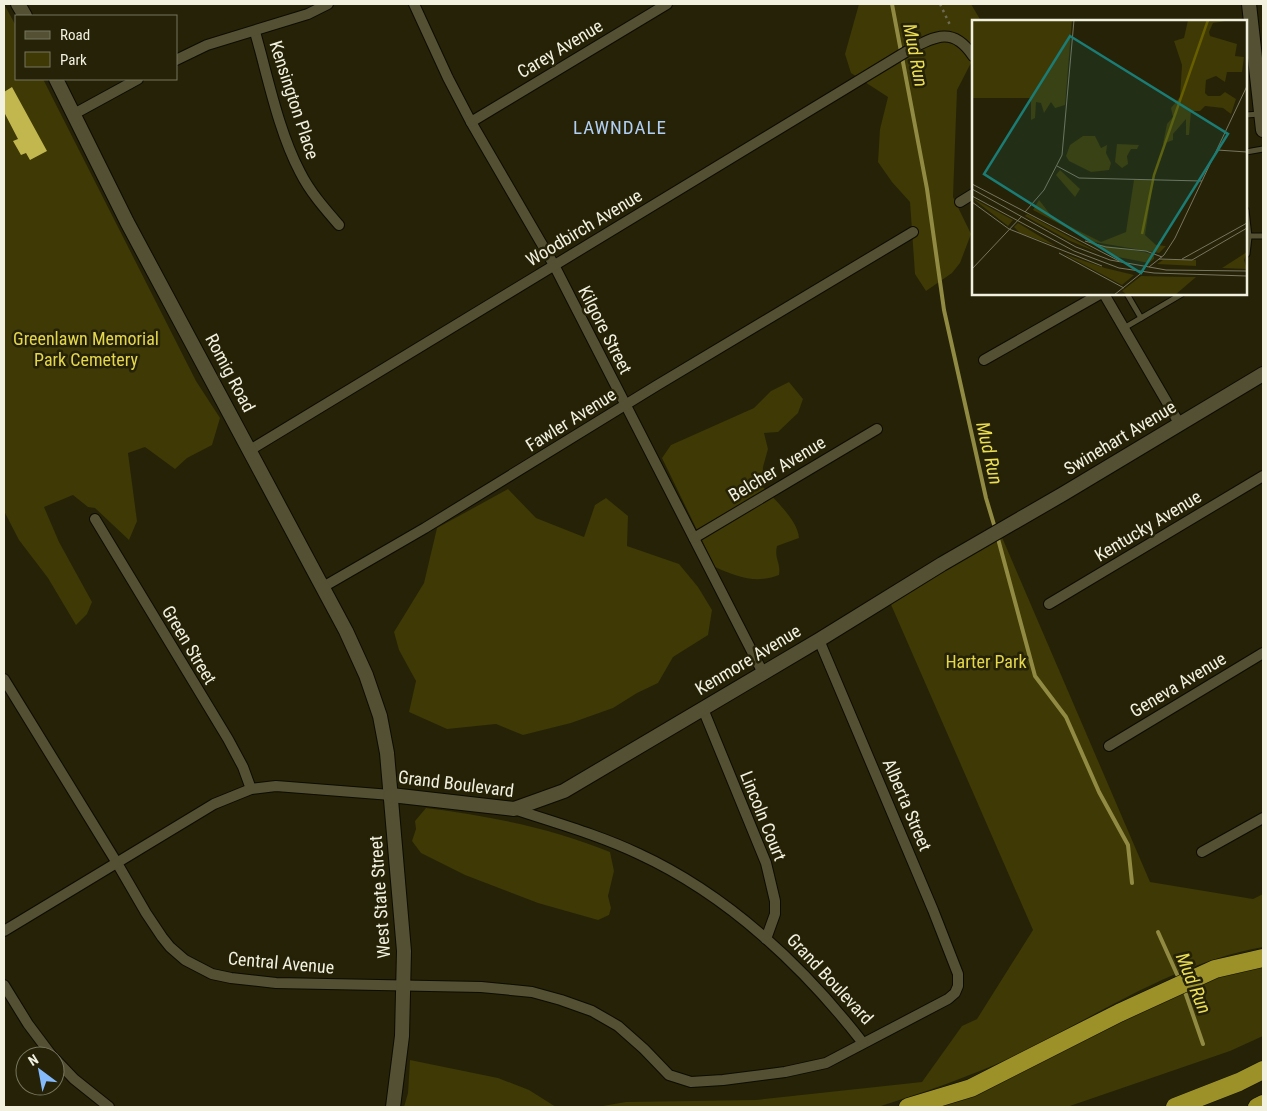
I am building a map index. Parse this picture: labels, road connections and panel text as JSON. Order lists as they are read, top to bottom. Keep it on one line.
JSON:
{"streets":{"street":["Carey Avenue","Kensington Place","Woodbirch Avenue","Kilgore Street","Romig Road","Fawler Avenue","Swinehart Avenue","Belcher Avenue","Kentucky Avenue","Green Street","Kenmore Avenue","Geneva Avenue","Grand Boulevard","Alberta Street","Lincoln Court","West State Street","Central Avenue"]},"crossings":[["Carey Avenue","Kilgore Street"],["Woodbirch Avenue","Kilgore Street"],["Woodbirch Avenue","Romig Road"],["Kilgore Street","Fawler Avenue"],["Kilgore Street","Belcher Avenue"],["Kilgore Street","Kenmore Avenue"],["Romig Road","Fawler Avenue"],["Romig Road","West State Street"],["Swinehart Avenue","Kenmore Avenue"],["Green Street","Grand Boulevard"],["Kenmore Avenue","Grand Boulevard"],["Kenmore Avenue","Alberta Street"],["Kenmore Avenue","Lincoln Court"],["Grand Boulevard","Lincoln Court"],["Grand Boulevard","West State Street"],["Grand Boulevard","Central Avenue"],["Alberta Street","Central Avenue"],["West State Street","Central Avenue"]],"districts":["LAWNDALE"],"water":["Mud Run"],"parks":["Greenlawn Memorial Park Cemetery","Harter Park"],"legend":["Road","Park"],"north":"top left"}
